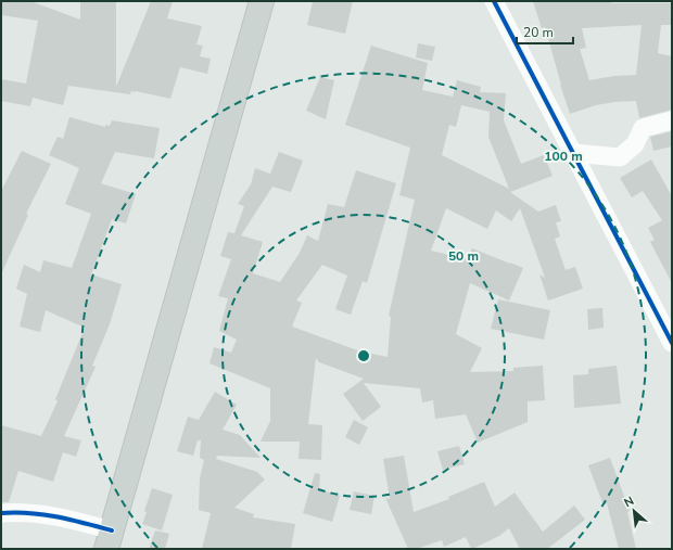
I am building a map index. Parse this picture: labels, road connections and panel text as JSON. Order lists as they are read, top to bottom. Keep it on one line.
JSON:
{"scale_bar":"20 m","north":"top left","rings":["100 m","50 m"]}
